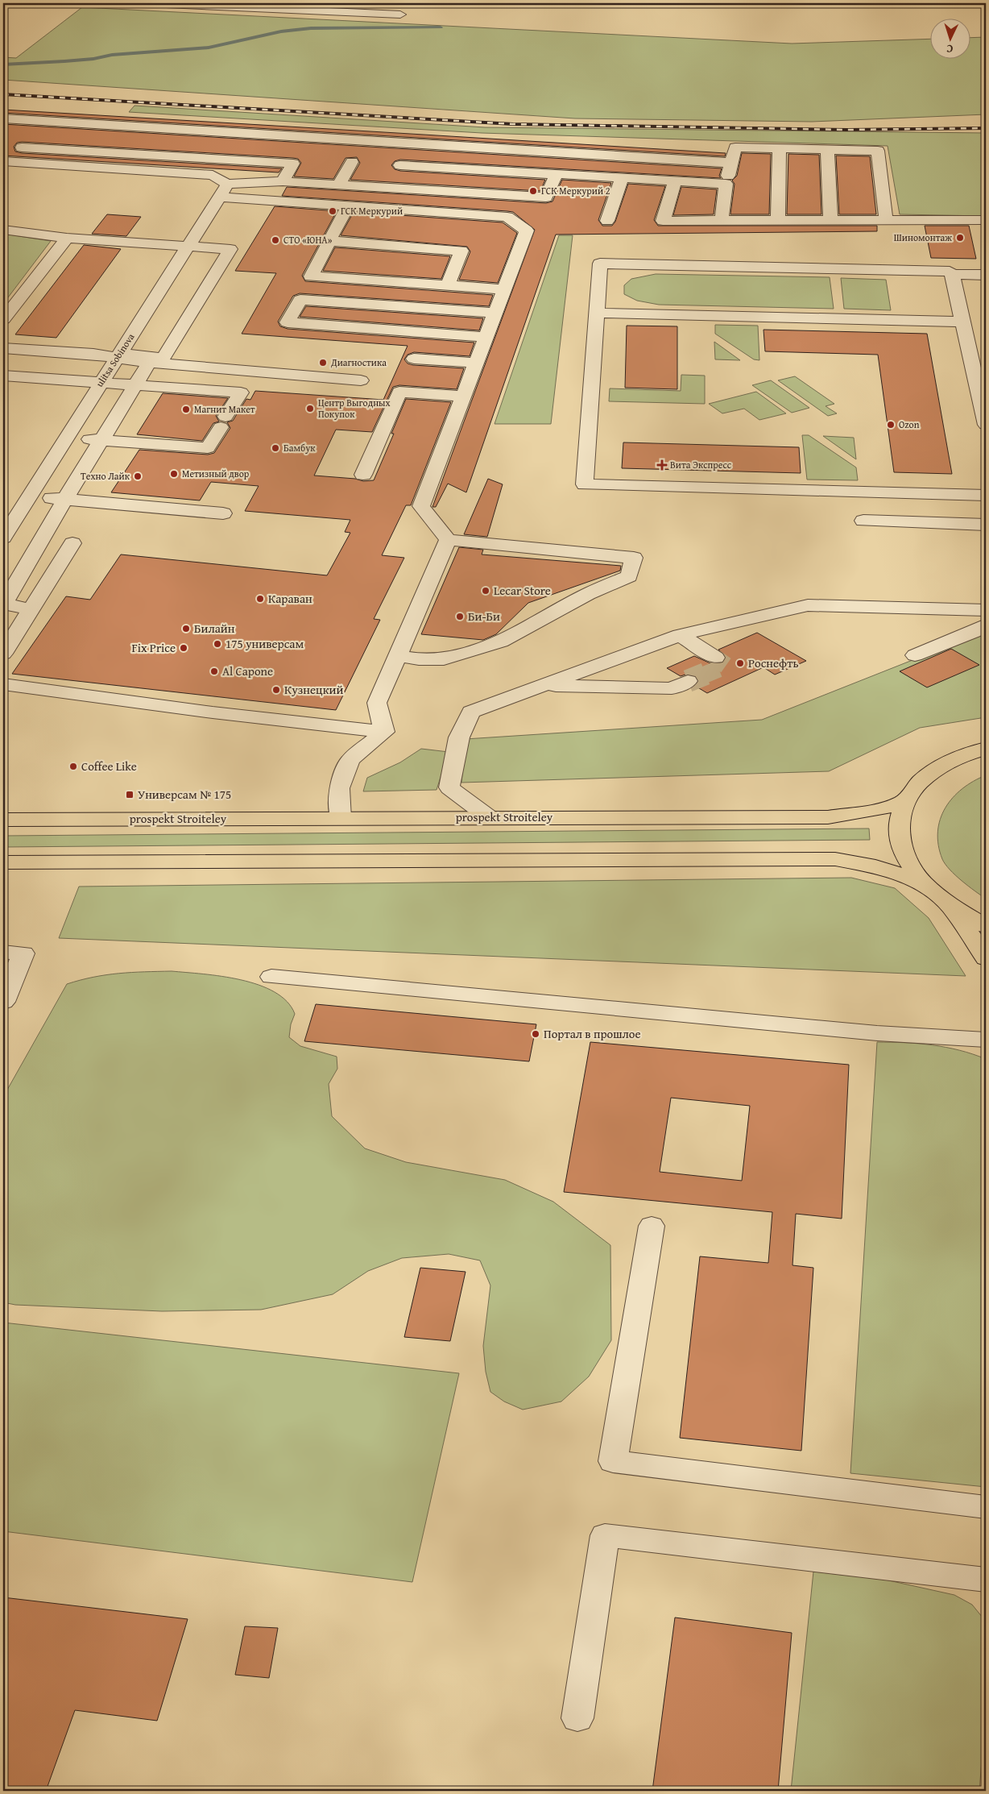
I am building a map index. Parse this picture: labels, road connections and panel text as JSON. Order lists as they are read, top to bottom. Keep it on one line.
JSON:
{"streets":{"main road":["prospekt Stroiteley"],"street":["ulitsa Sobinova"]},"places":{"other":["ГСК Меркурий 2","ГСК Меркурий","Шиномонтаж","СТО «ЮНА»","Диагностика","Центр Выгодных Покупок","Магнит Макет","Ozon","Бамбук","Метизный двор","Техно Лайк","Lecar Store","Караван","Би-Би","Билайн","175 универсам","Fix Price","Роснефть","Al Capone","Кузнецкий","Coffee Like","Портал в прошлое"],"health":["Вита Экспресс"],"transit":["Универсам № 175"]},"north":"bottom"}
